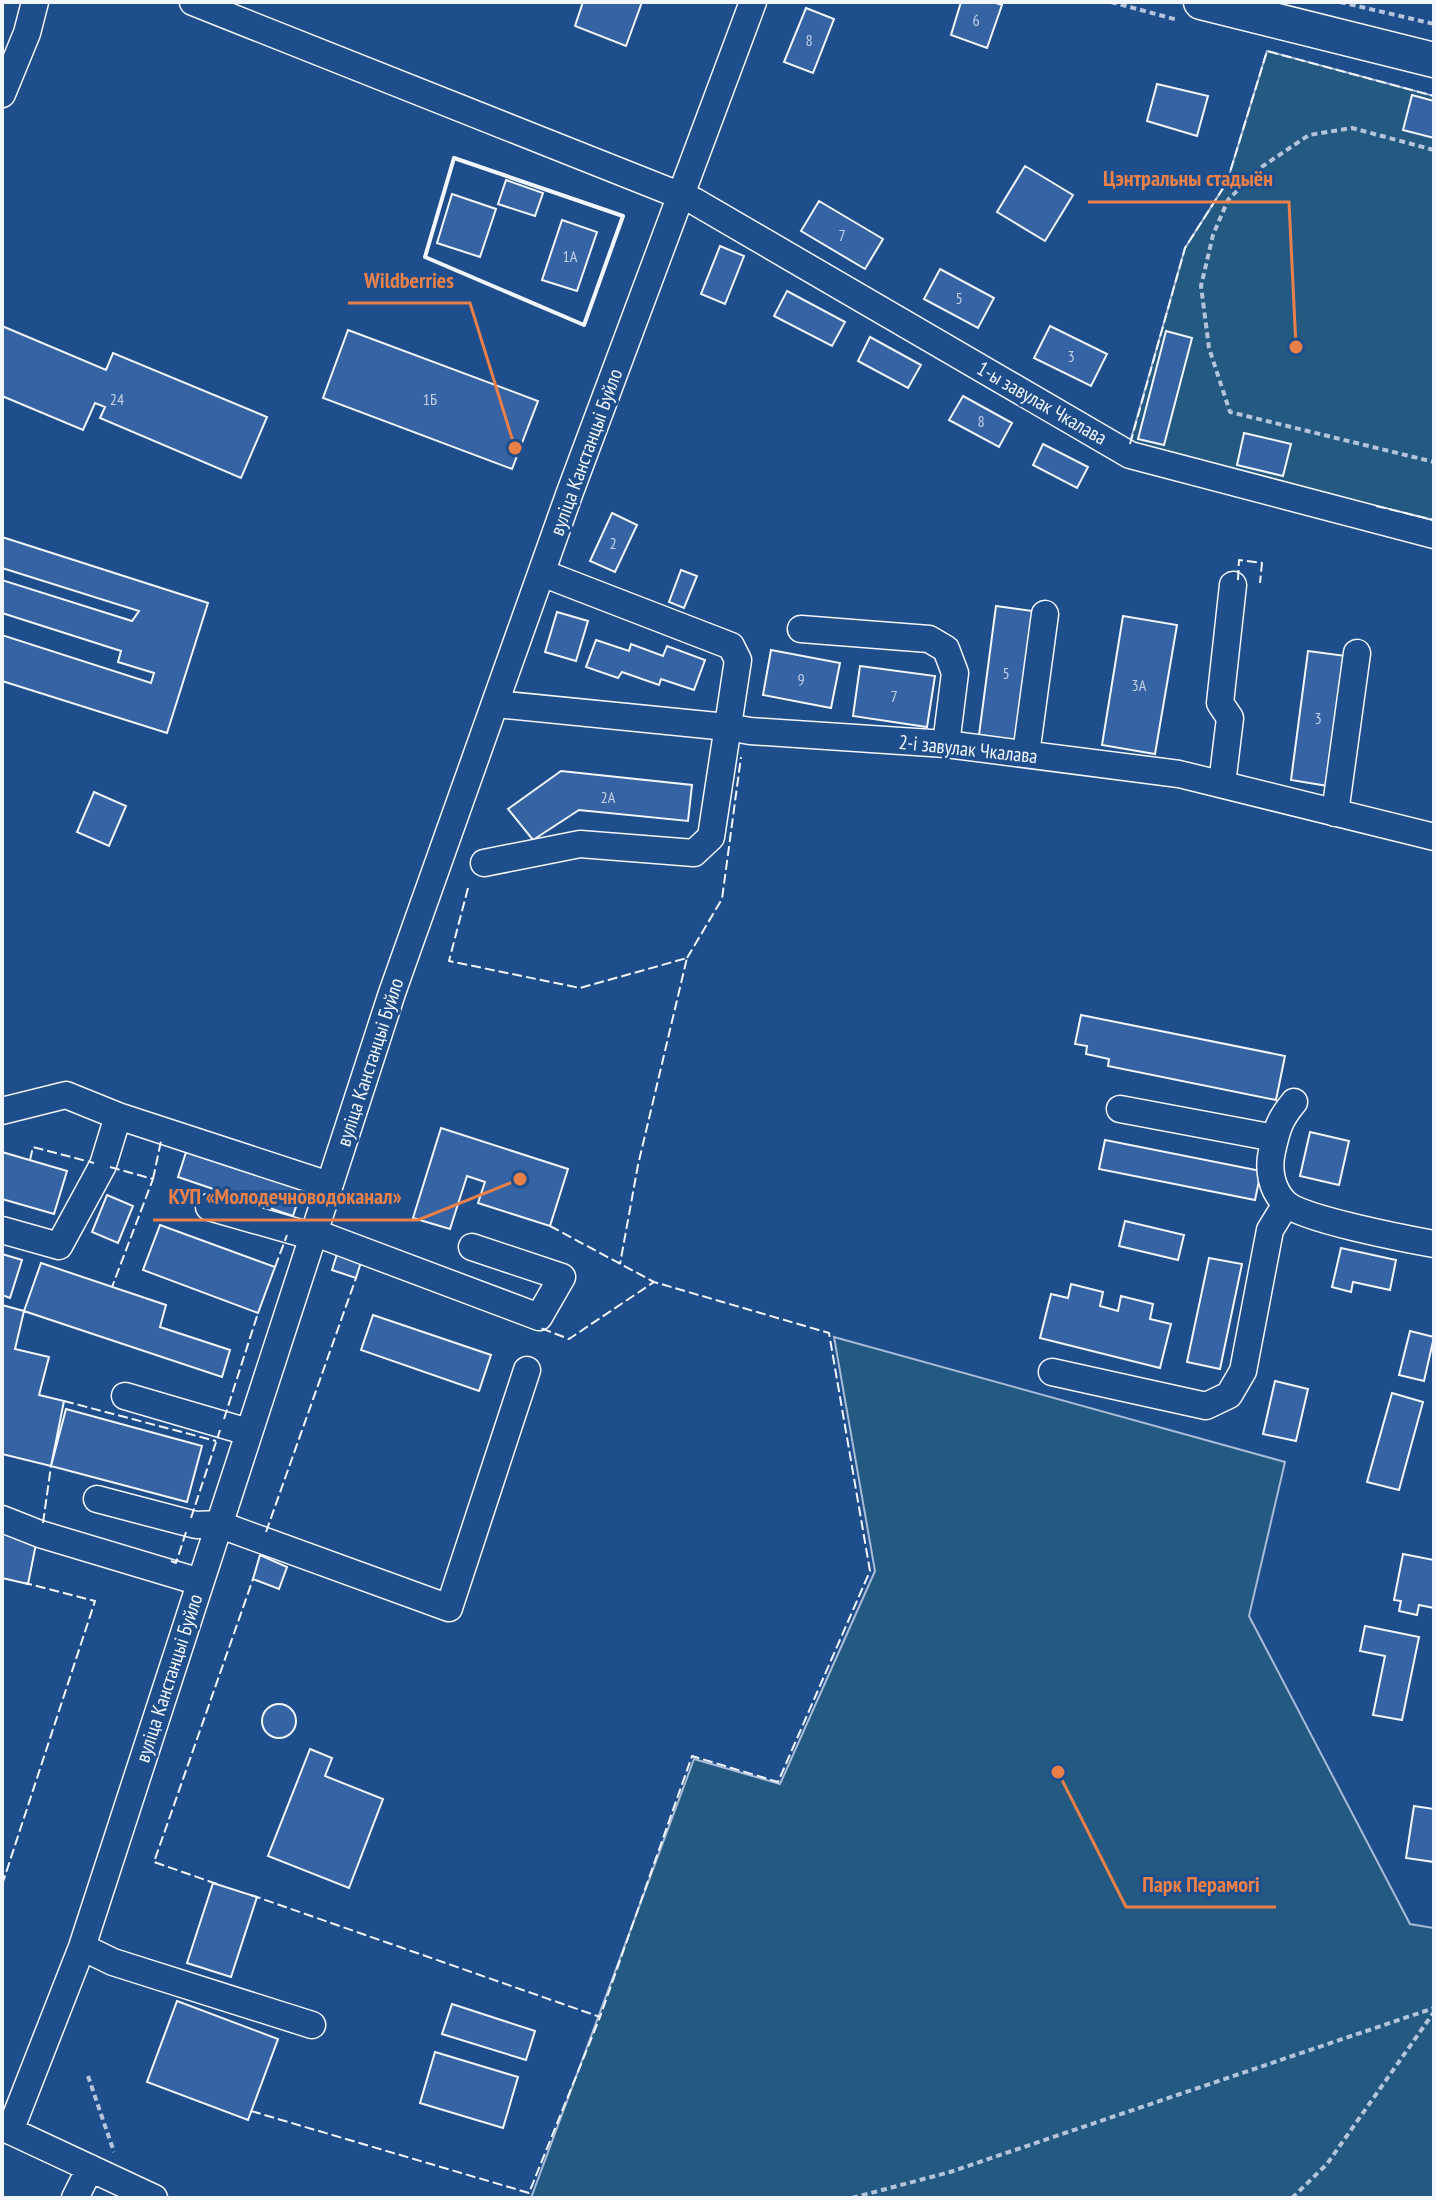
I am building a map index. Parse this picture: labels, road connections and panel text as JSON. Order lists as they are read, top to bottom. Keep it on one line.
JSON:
{"streets":{"street":["1-ы завулак Чкалава","вуліца Канстанцыі Буйло","2-і завулак Чкалава"]},"crossings":[["1-ы завулак Чкалава","вуліца Канстанцыі Буйло"],["вуліца Канстанцыі Буйло","2-і завулак Чкалава"]],"places":["Цэнтральны стадыён","Wildberries","КУП «Молодечноводоканал»","Парк Перамогі"],"house_numbers":["6","8","7","1А","5","3","24","1Б","8","2","5","9","3А","7","3","2А"]}
